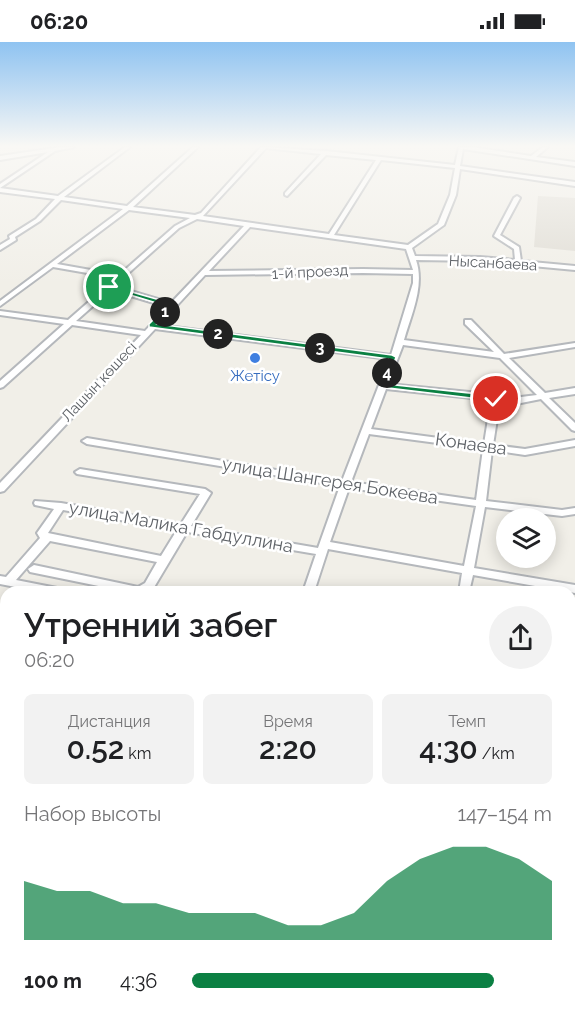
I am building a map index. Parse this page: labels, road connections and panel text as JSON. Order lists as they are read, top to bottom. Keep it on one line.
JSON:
{"streets":{"street":["Нысанбаева","1-й проезд","Лашын көшесі","Конаева","улица Шангерея Бокеева","улица Малика Габдуллина"]},"crossings":[["1-й проезд","Лашын көшесі"]],"places":["Жетісу"],"page":{"status":"06:20","pins":["1","2","3","4"],"heading":["Утренний забег","06:20"],"stats":[["Дистанция","0.52 km"],["Время","2:20"],["Темп","4:30 /km"]],"chart":["Набор высоты","147–154 m"],"list":[{"name":"100 m","note":"4:36"}]}}
